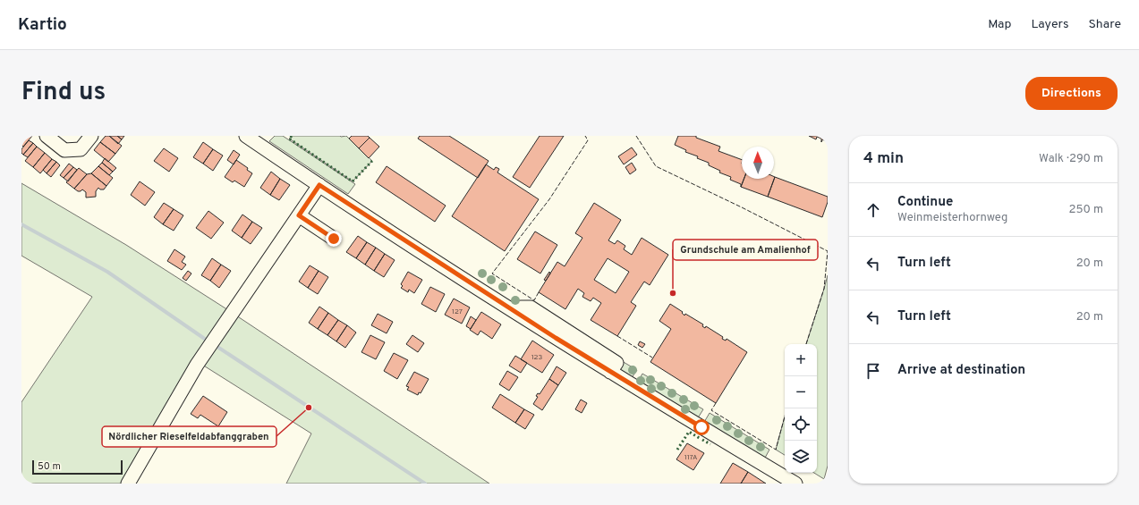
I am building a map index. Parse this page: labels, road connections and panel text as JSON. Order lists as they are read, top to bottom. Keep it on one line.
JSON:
{"places":["Grundschule am Amalienhof","Nördlicher Rieselfeldabfanggraben"],"house_numbers":["127","123","117A"],"scale_bar":"50 m","north":"top","page":{"header":"Kartio","nav":["Map","Layers","Share"],"title":"Find us","buttons":"Directions","heading":["4 min","Walk · 290 m"],"list":[["Continue","Weinmeisterhornweg","250 m"],["Turn left","20 m"],["Turn left","20 m"],"Arrive at destination"],"map_buttons":["+","−"],"scale":"50 m"}}
